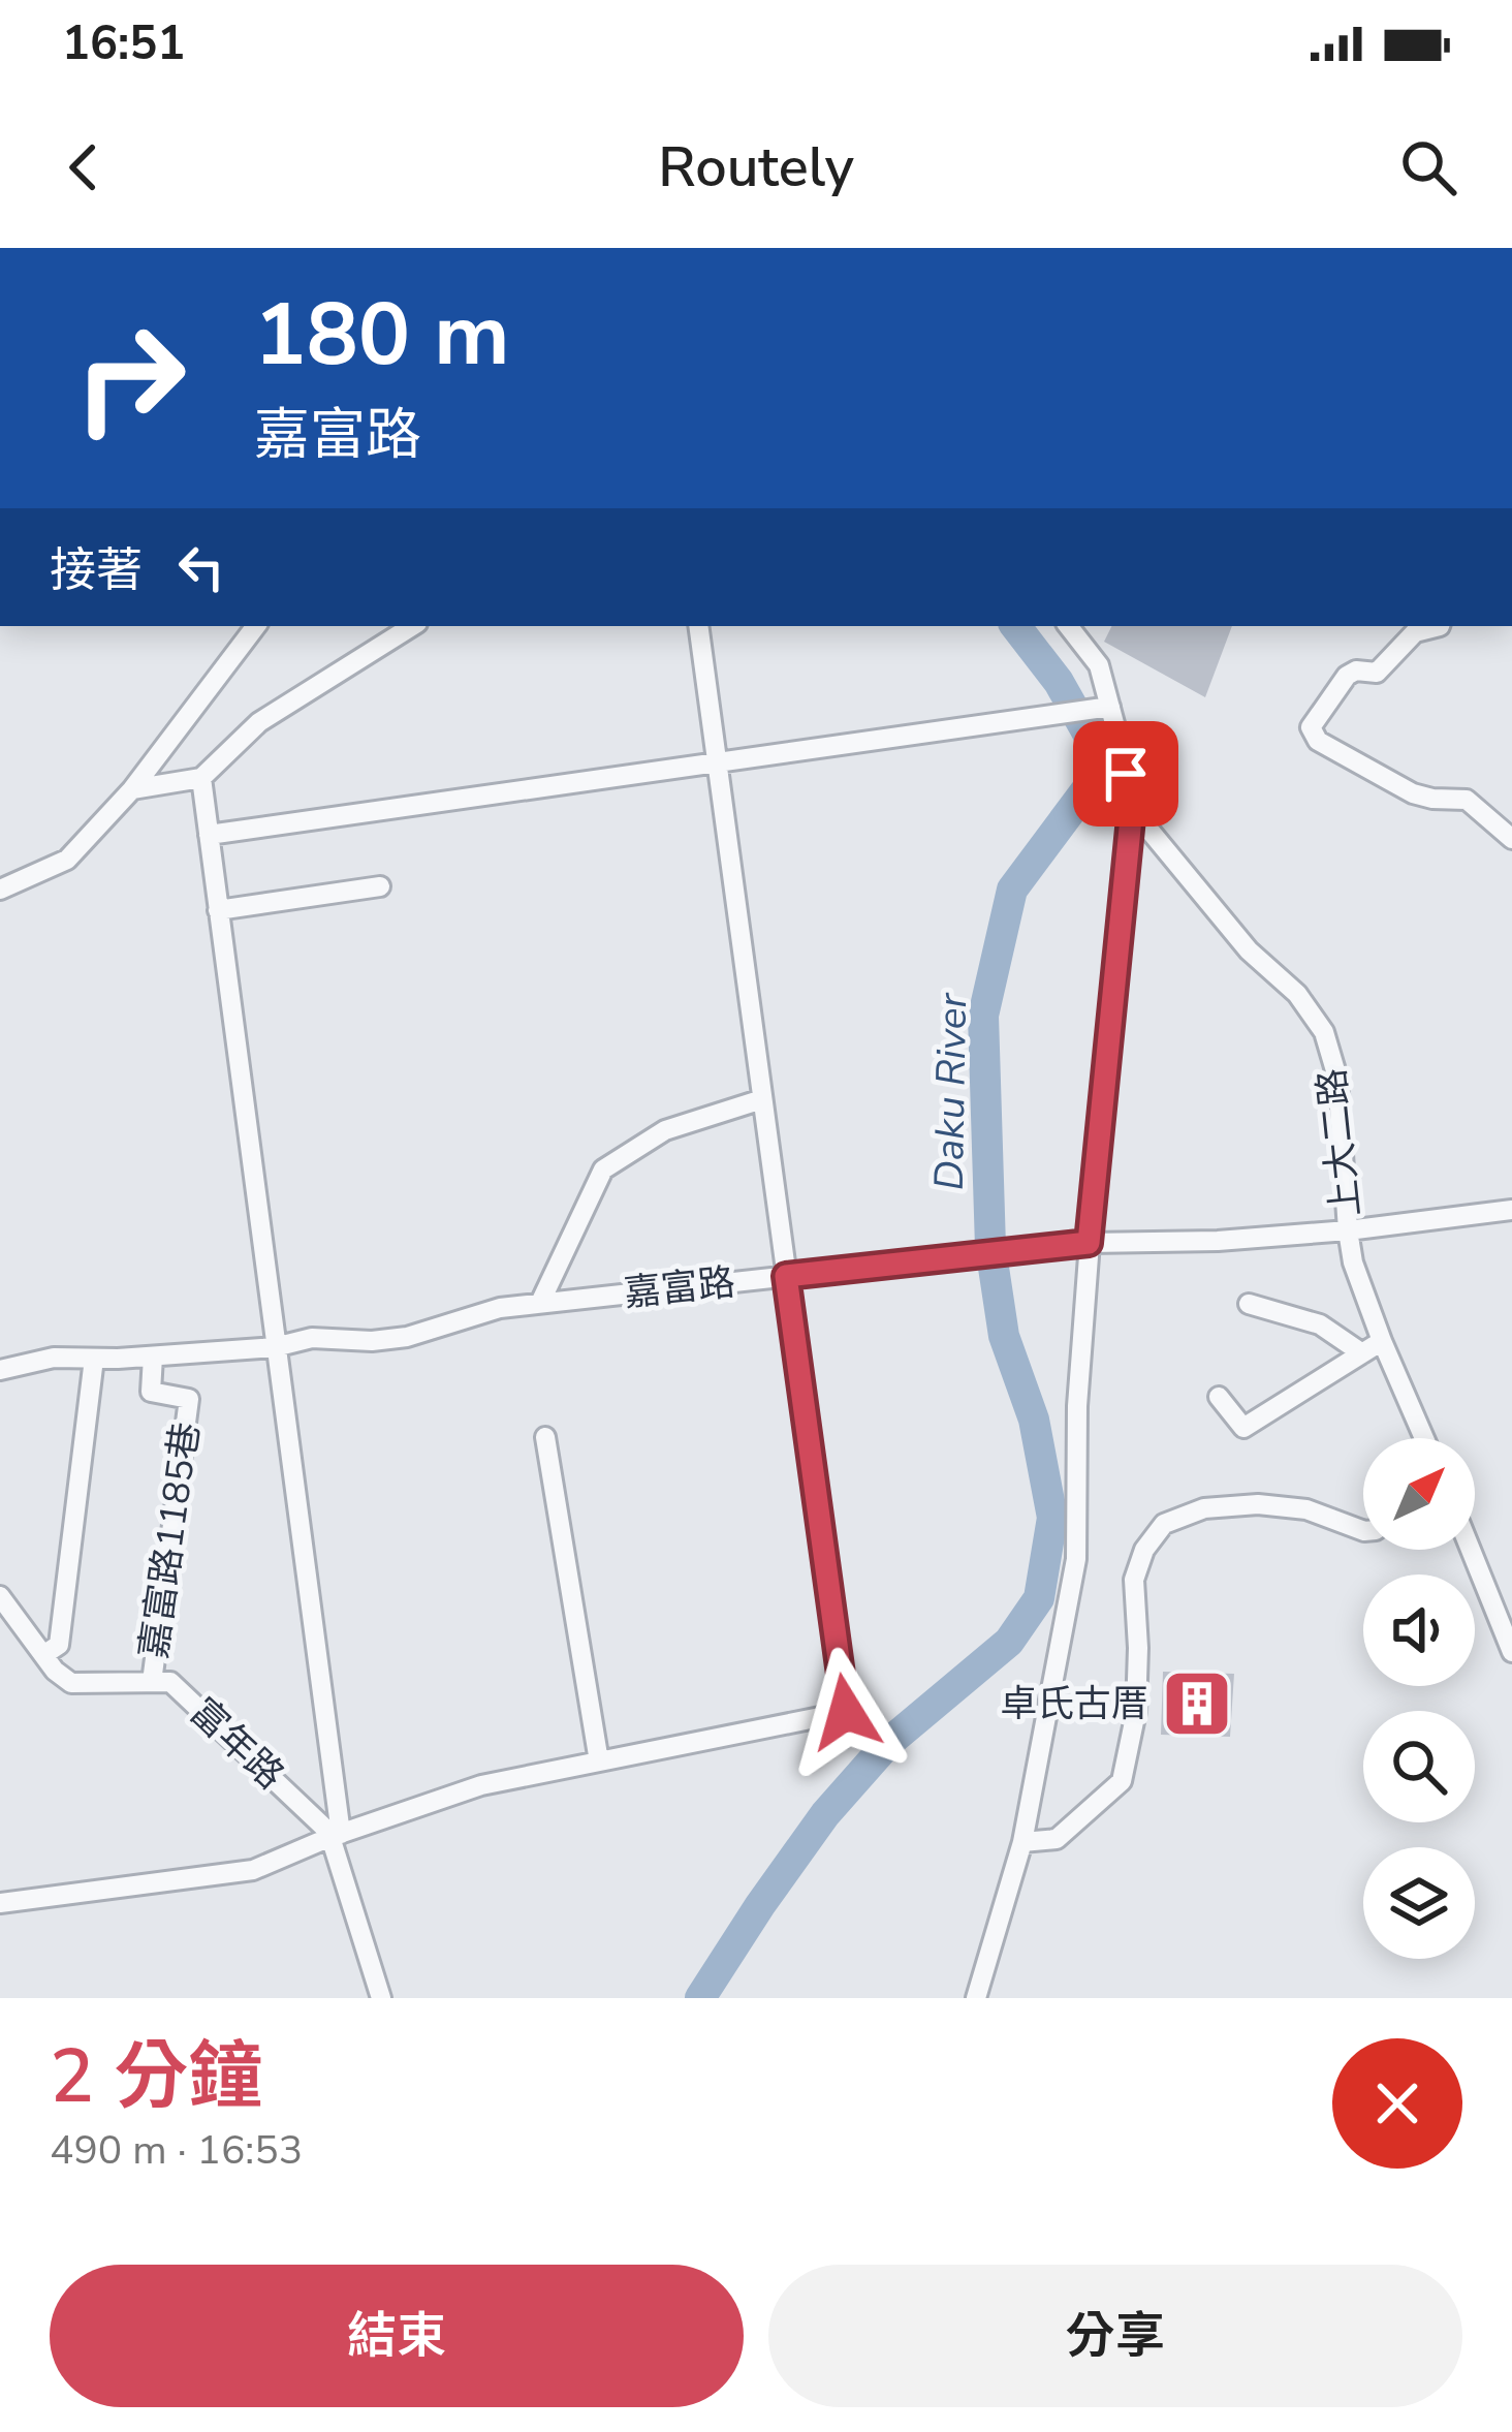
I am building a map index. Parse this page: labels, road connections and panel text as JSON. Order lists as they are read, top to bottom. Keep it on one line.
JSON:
{"streets":{"street":["上大二路","嘉富路","嘉富路1185巷","富年路"]},"crossings":[["上大二路","嘉富路"],["嘉富路","嘉富路1185巷"],["嘉富路1185巷","富年路"]],"water":["Daku River"],"places":{"building":["卓氏古厝"]},"north":"top right","page":{"status":"16:51","header":"Routely","turn":["180 m","嘉富路"],"then":"接著","heading":["2 分鐘","490 m · 16:53"],"buttons":["結束","分享"]}}
